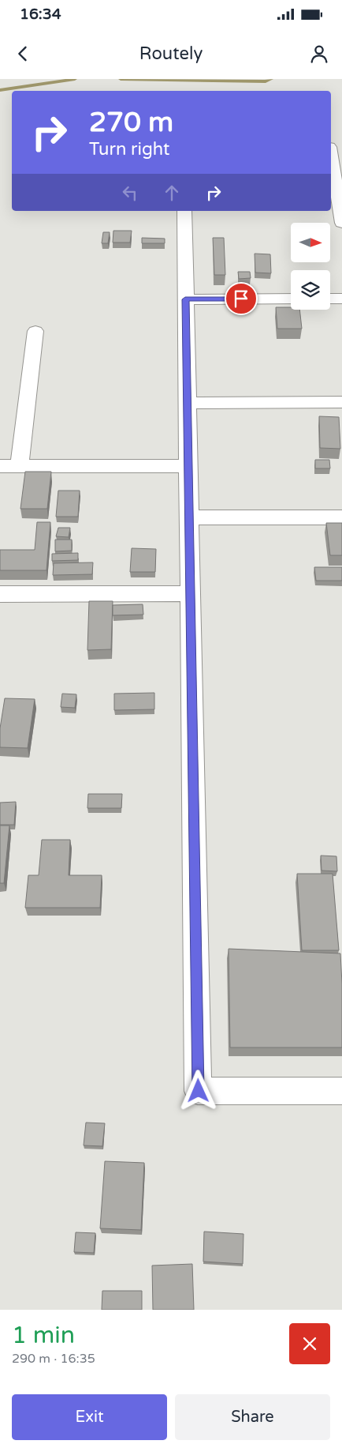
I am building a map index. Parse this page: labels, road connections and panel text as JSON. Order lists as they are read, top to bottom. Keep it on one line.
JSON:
{"north":"right","page":{"status":"16:34","header":"Routely","turn":["270 m","Turn right"],"heading":["1 min","290 m · 16:35"],"buttons":["Exit","Share"]}}
